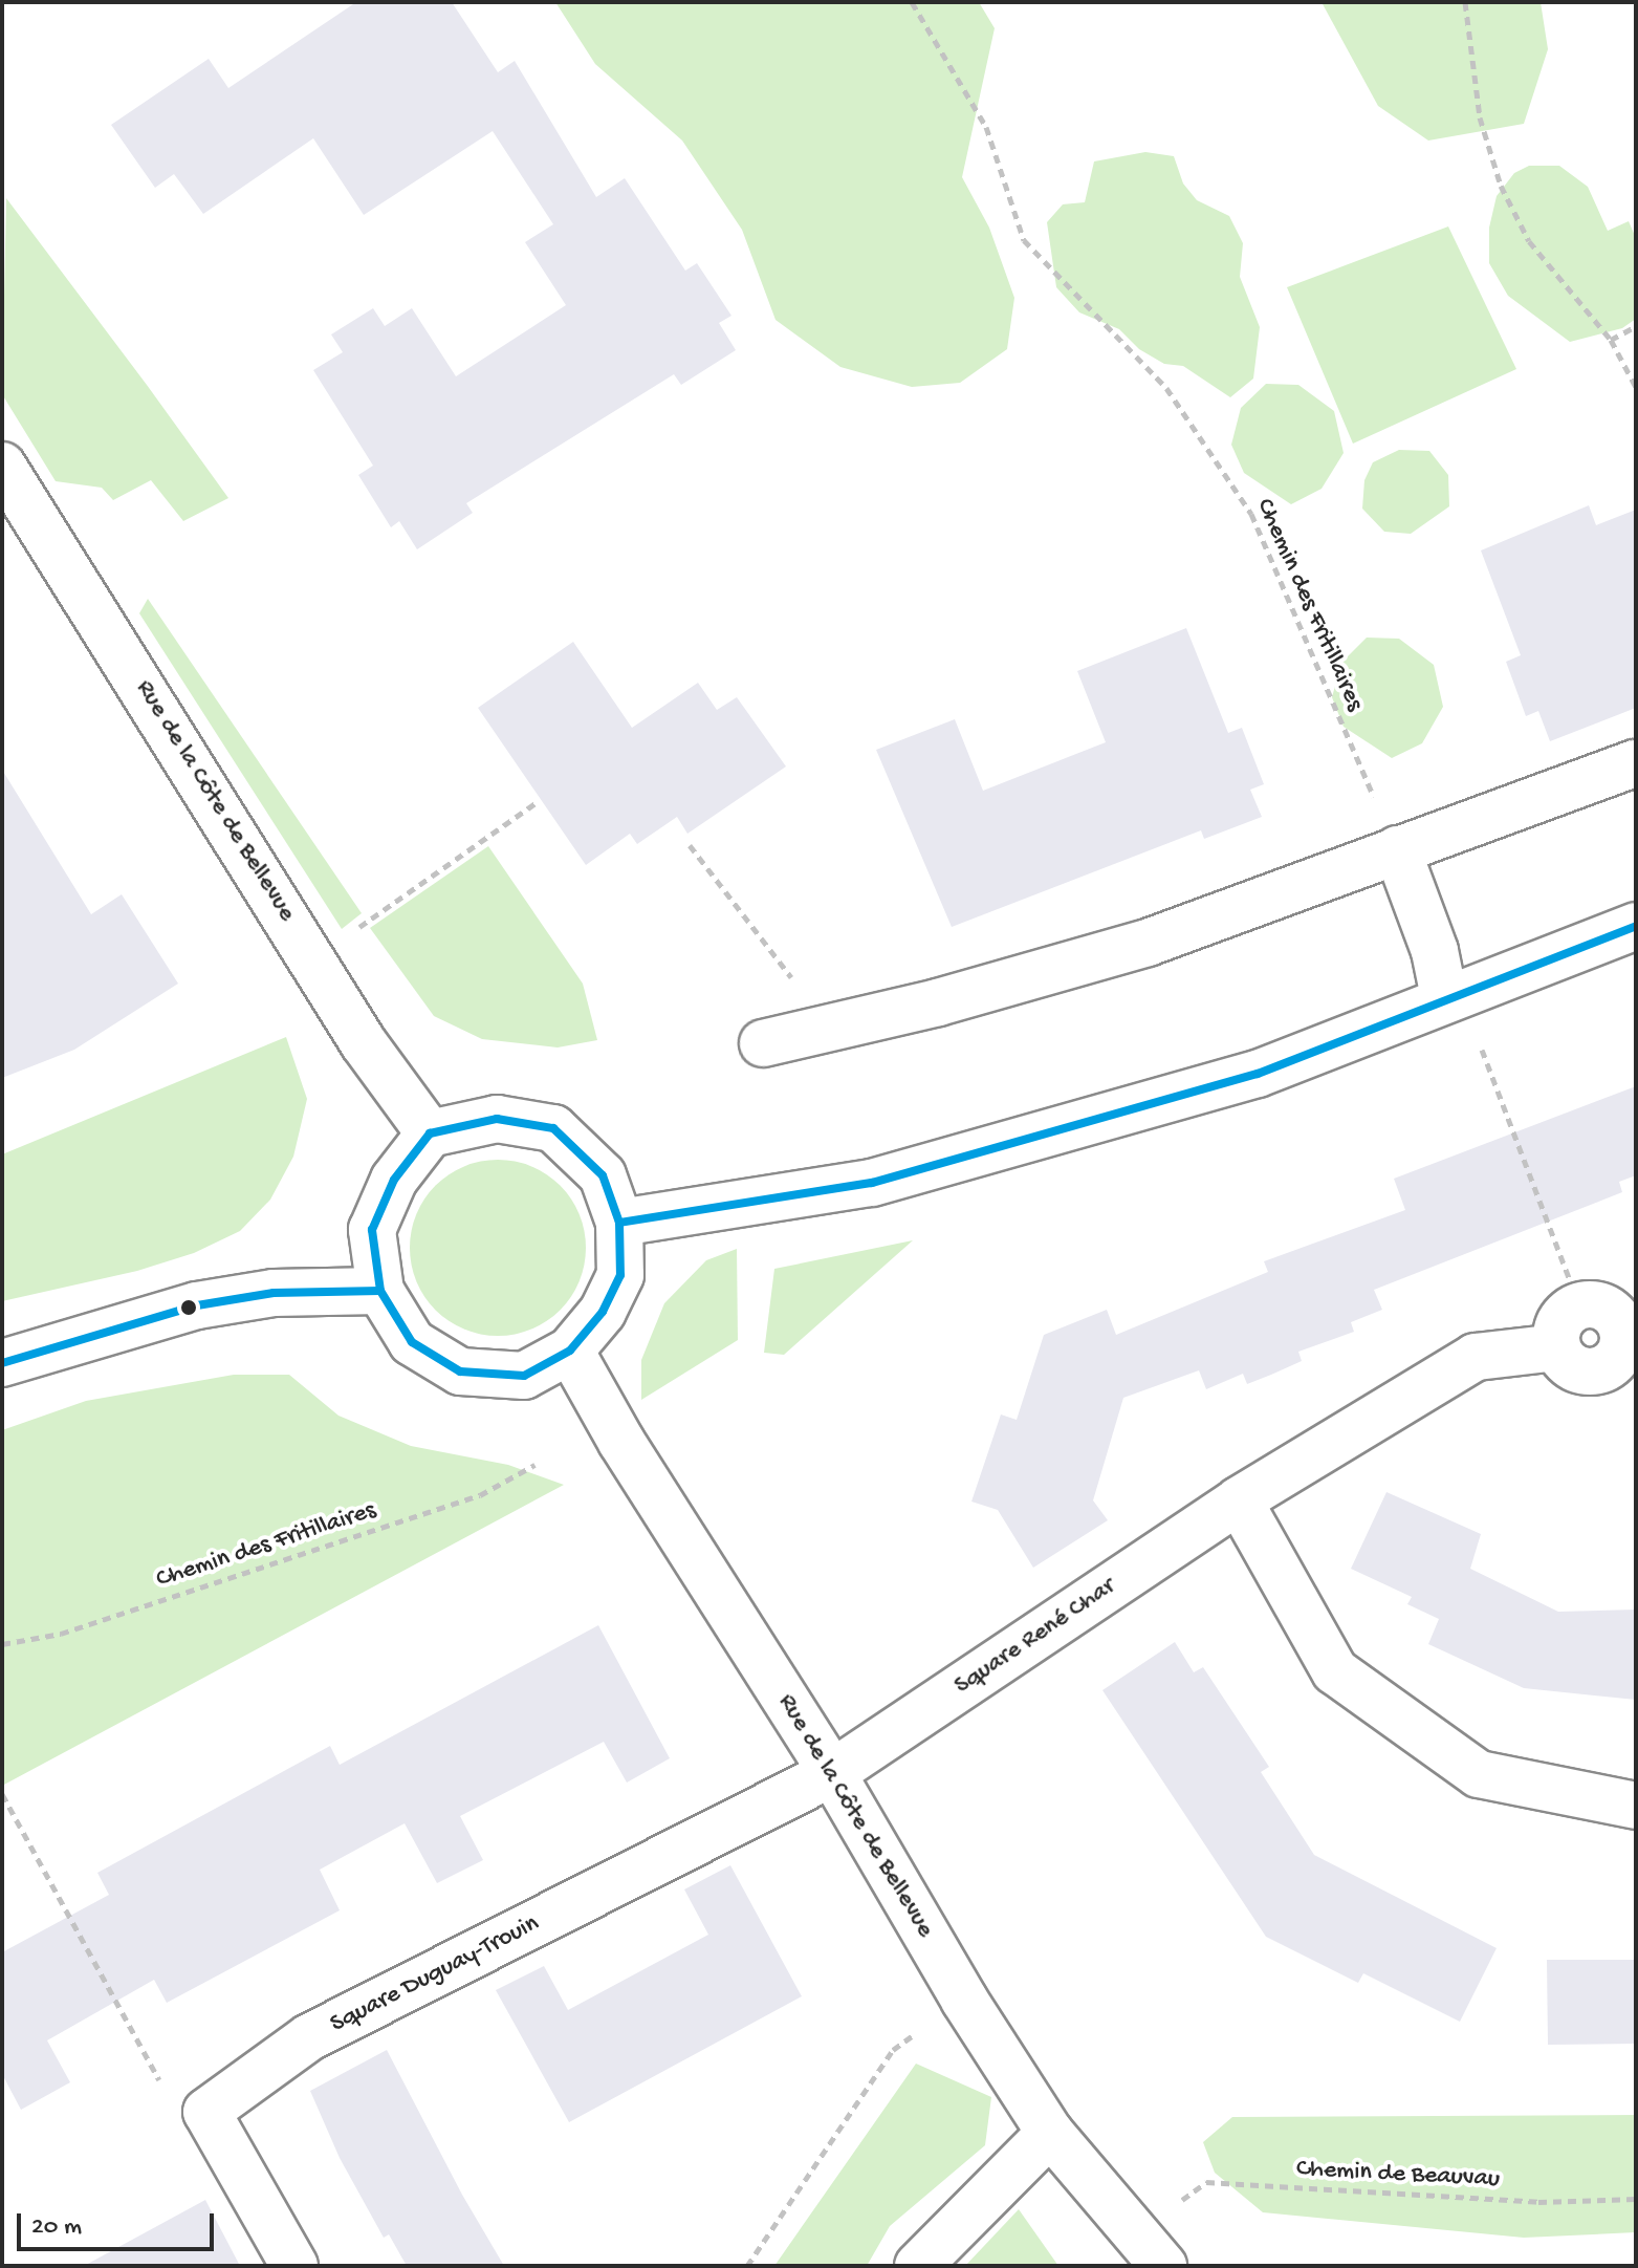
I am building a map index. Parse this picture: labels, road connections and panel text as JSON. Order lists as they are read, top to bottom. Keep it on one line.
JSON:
{"streets":{"street":["Rue de la Côte de Bellevue","Square René Char","Square Duguay-Trouin"],"path":["Chemin des Fritillaires","Chemin de Beauvau"]},"crossings":[["Rue de la Côte de Bellevue","Square René Char"],["Rue de la Côte de Bellevue","Square Duguay-Trouin"],["Square René Char","Square Duguay-Trouin"]],"scale_bar":"20 m"}
